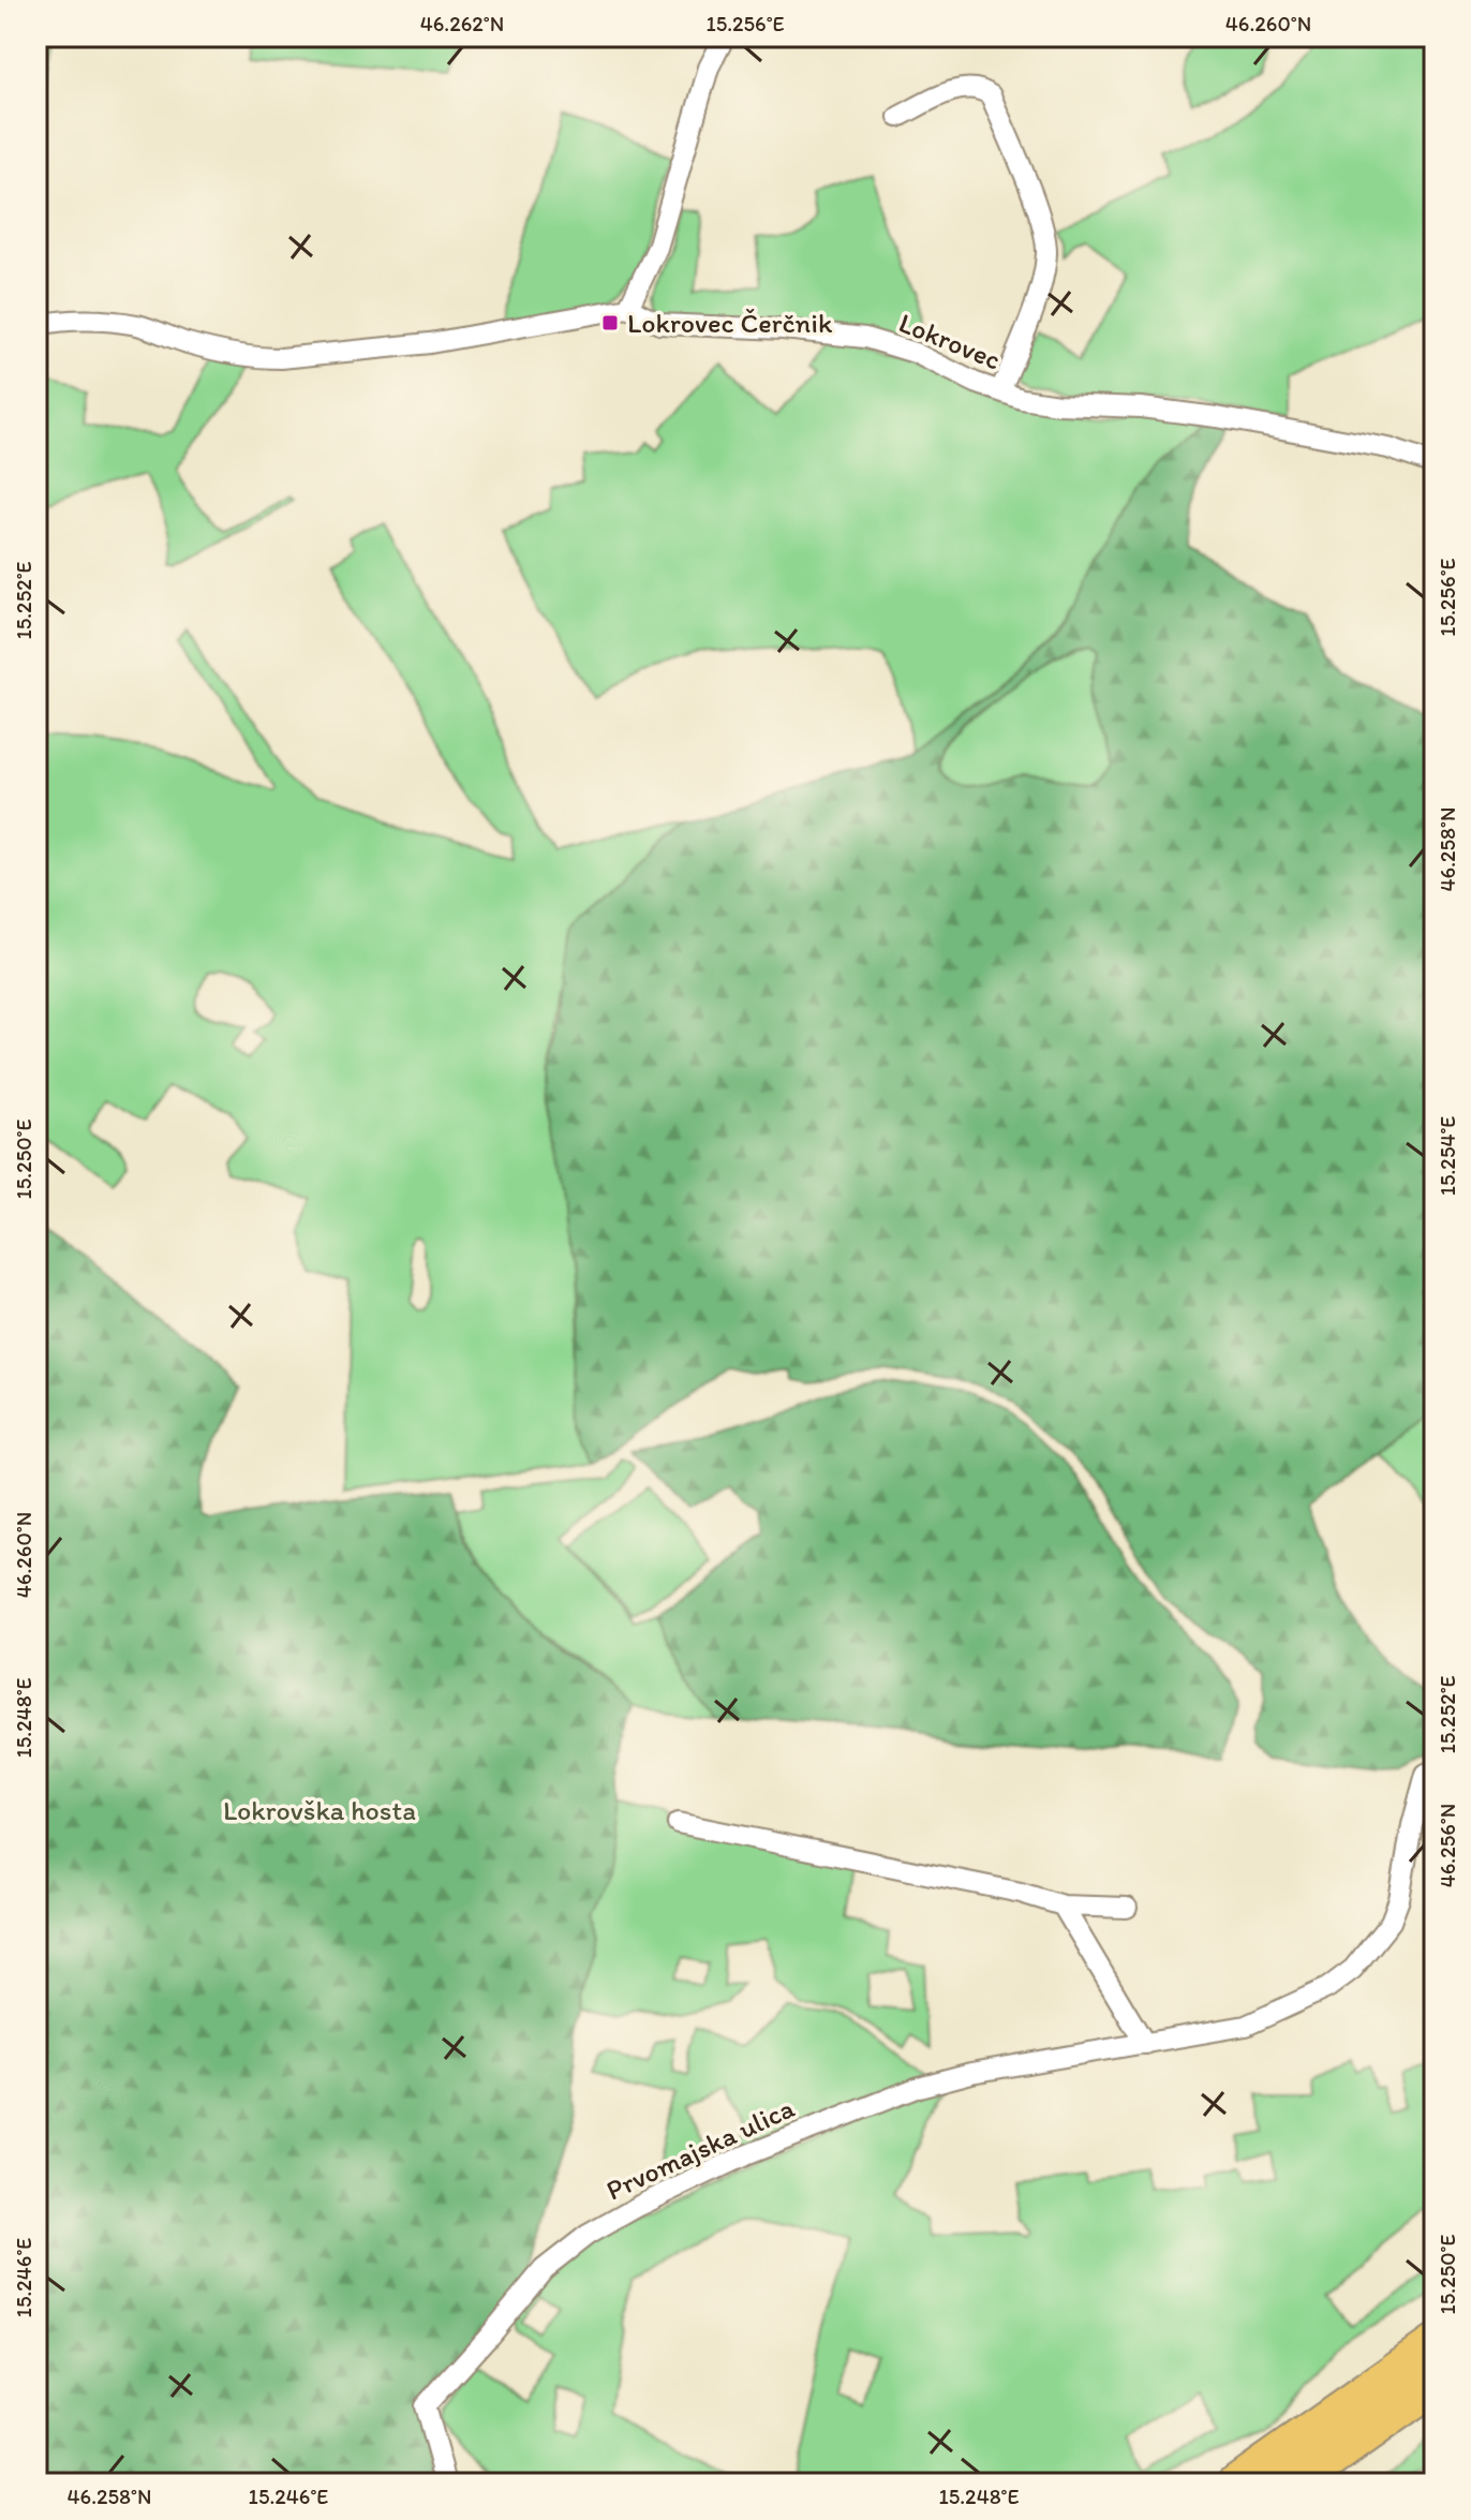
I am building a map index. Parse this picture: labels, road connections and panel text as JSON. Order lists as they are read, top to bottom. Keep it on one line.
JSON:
{"streets":{"street":["Lokrovec","Prvomajska ulica"]},"parks":["Lokrovška hosta"],"places":{"transit":["Lokrovec Čerčnik"]},"coordinates":["46.262°N","15.256°E","46.260°N","15.252°E","46.258°N","15.254°E","15.250°E","15.248°E","46.256°N","15.246°E"]}
